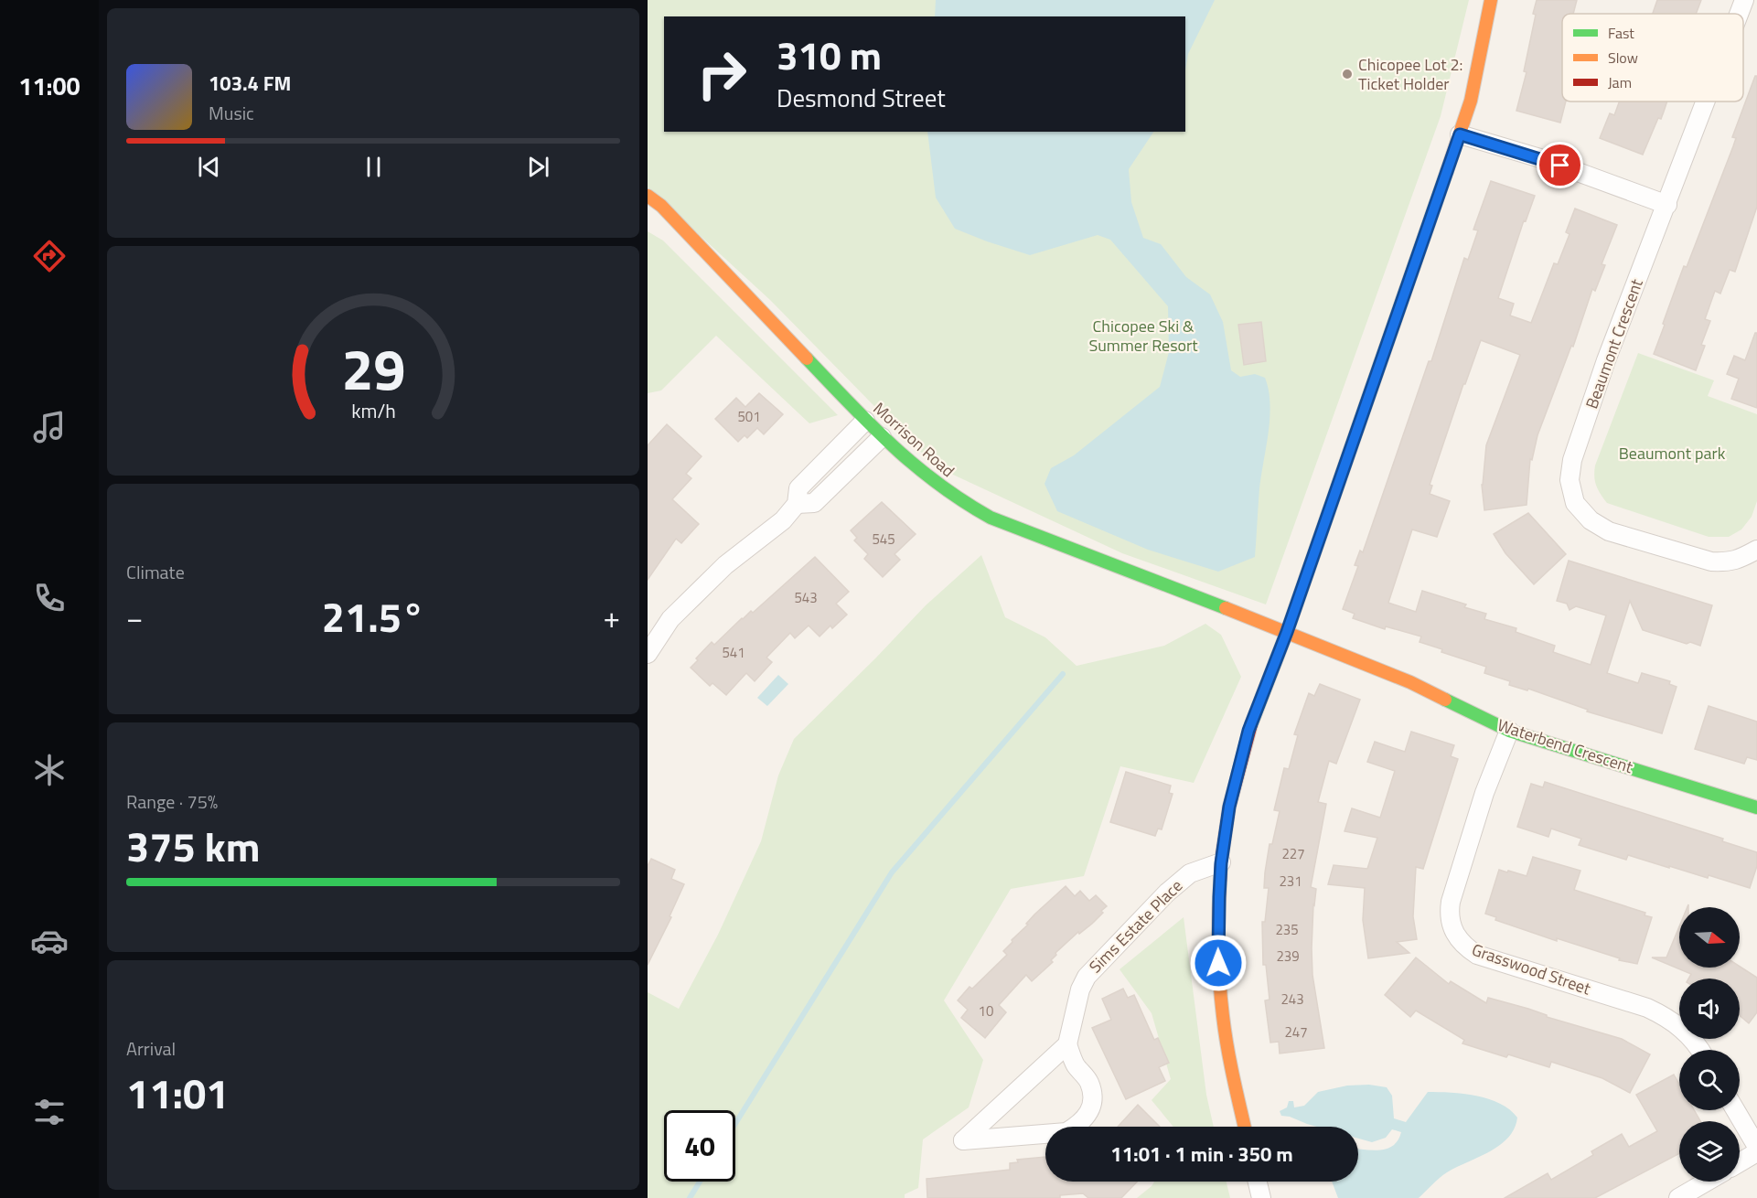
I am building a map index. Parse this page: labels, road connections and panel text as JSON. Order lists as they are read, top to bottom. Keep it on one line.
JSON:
{"streets":{"street":["Beaumont Crescent","Morrison Road","Waterbend Crescent","Sims Estate Place","Grasswood Street"]},"crossings":[["Morrison Road","Waterbend Crescent"],["Waterbend Crescent","Grasswood Street"]],"parks":["Chicopee Ski & Summer Resort","Beaumont park"],"places":["Chicopee Lot 2: Ticket Holder"],"house_numbers":["501","545","543","541","227","231","235","239","243","10","247"],"legend":["Fast","Slow","Jam"],"north":"right","page":{"tabs":"11:00","turn":["310 m","Desmond Street"],"song":["103.4 FM","Music"],"tile":["Climate",["Range · 75%","375 km"],["Arrival","11:01"]],"heat":["−","21.5°","+"],"limit":"40","trip":"11:01 · 1 min · 350 m","gauge":["29","km/h"]}}
